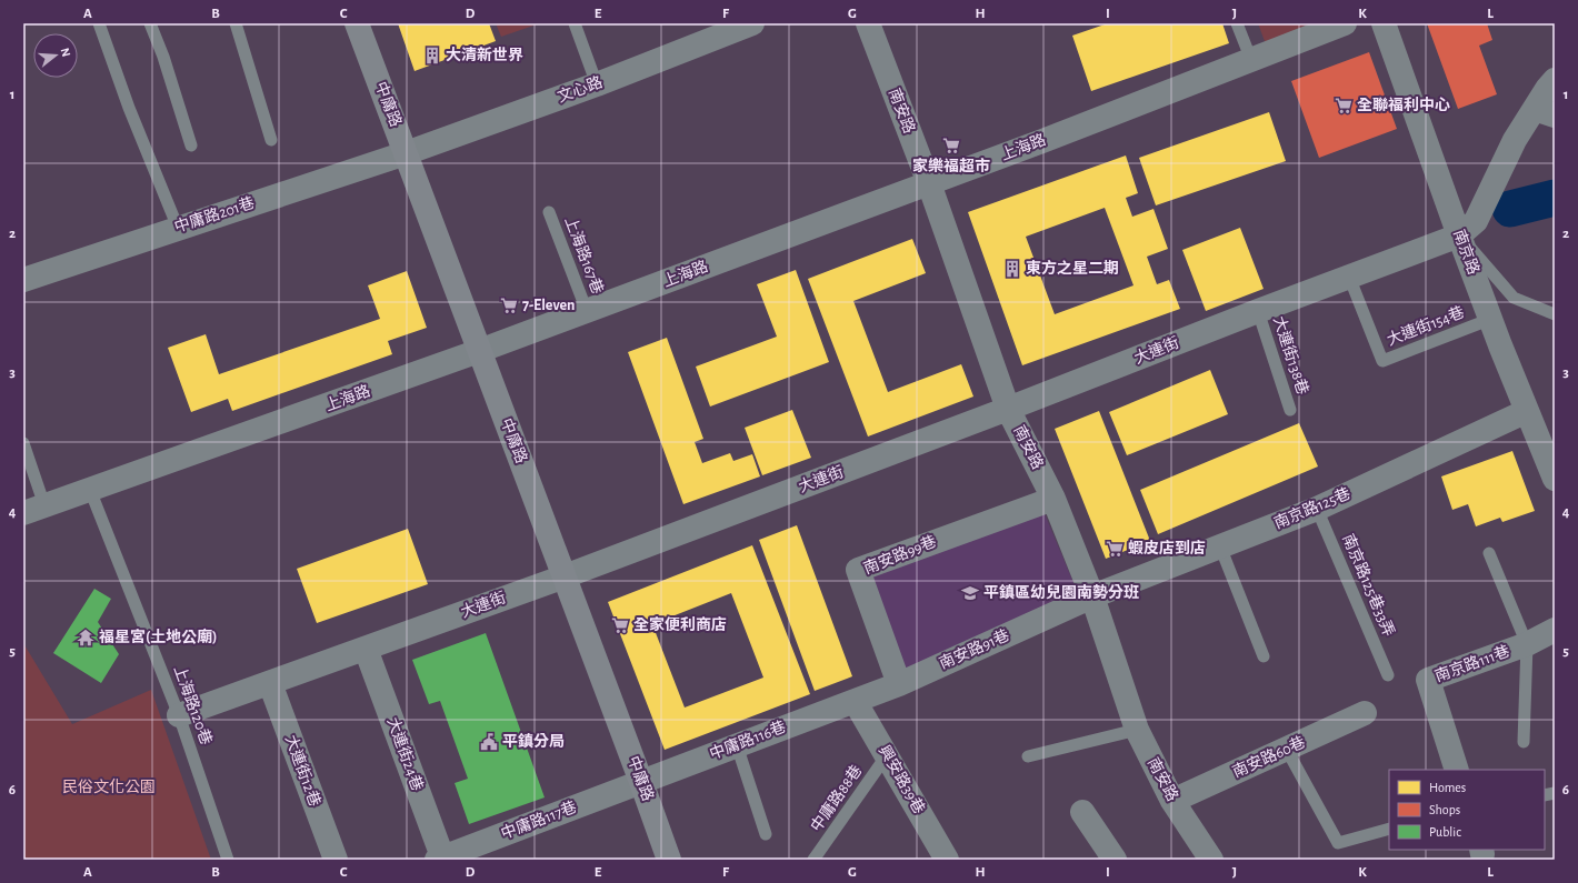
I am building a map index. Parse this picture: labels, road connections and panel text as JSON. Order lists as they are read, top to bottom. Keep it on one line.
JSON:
{"streets":{"street":["文心路","中庸路","南安路","上海路","中庸路201巷","南京路","大連街","南京路125巷","南安路99巷","南安路91巷","南京路111巷","中庸路116巷","大連街24巷","南安路60巷","大連街12巷","興安路39巷","中庸路117巷"],"lane":["上海路167巷","大連街154巷","大連街138巷","南京路125巷33弄","上海路120巷","中庸路88巷"]},"crossings":[["文心路","中庸路"],["文心路","中庸路201巷"],["中庸路","上海路"],["中庸路","中庸路201巷"],["中庸路","大連街"],["中庸路","中庸路116巷"],["中庸路","中庸路117巷"],["南安路","上海路"],["南安路","大連街"],["南安路","南京路125巷"],["南安路","南安路99巷"],["南安路","南安路91巷"],["南安路","南安路60巷"],["上海路","上海路167巷"],["上海路","上海路120巷"],["南京路","大連街154巷"],["南京路","大連街"],["南京路","南京路125巷"],["大連街154巷","大連街"],["大連街","大連街138巷"],["大連街","上海路120巷"],["大連街","大連街24巷"],["大連街","大連街12巷"],["南京路125巷","南京路125巷33弄"],["南京路125巷","南安路91巷"],["南安路99巷","南安路91巷"],["南安路91巷","中庸路116巷"],["南安路91巷","興安路39巷"],["中庸路116巷","興安路39巷"],["中庸路116巷","中庸路117巷"],["大連街24巷","中庸路117巷"],["興安路39巷","中庸路88巷"]],"parks":["民俗文化公園"],"places":{"building":["大清新世界","東方之星二期"],"supermarket":["全聯福利中心","家樂福超市","7-Eleven","蝦皮店到店","全家便利商店"],"school or university":["平鎮區幼兒園南勢分班"],"temple":["福星宮(土地公廟)"],"public building":["平鎮分局"]},"legend":["Homes","Shops","Public"],"north":"right","grid":{"columns":["A","B","C","D","E","F","G","H","I","J","K","L"],"rows":["1","2","3","4","5","6"]}}
